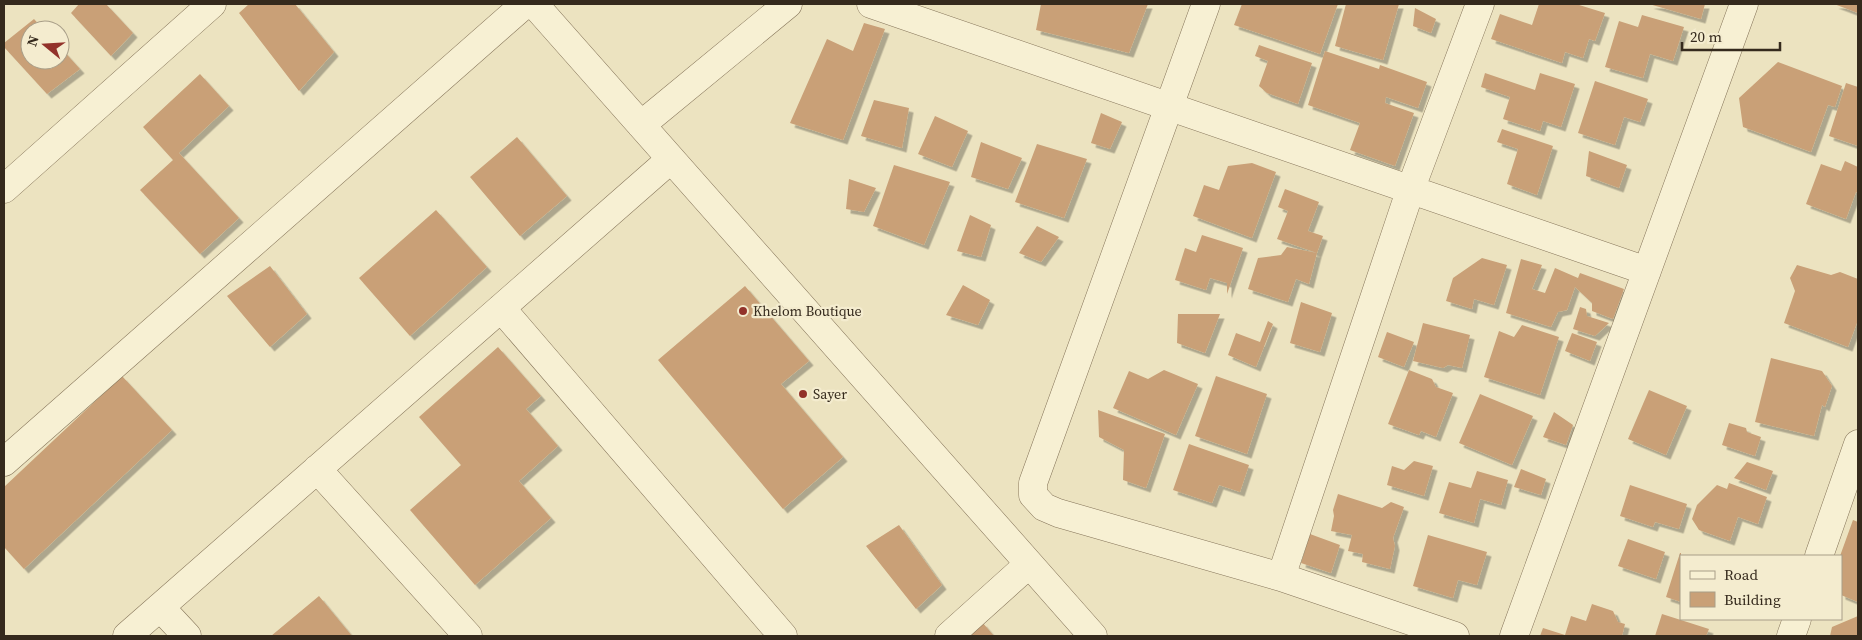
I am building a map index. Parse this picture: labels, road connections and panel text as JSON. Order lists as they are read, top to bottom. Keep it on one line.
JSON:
{"places":["Khelom Boutique","Sayer"],"legend":["Road","Building"],"scale_bar":"20 m","north":"left"}
